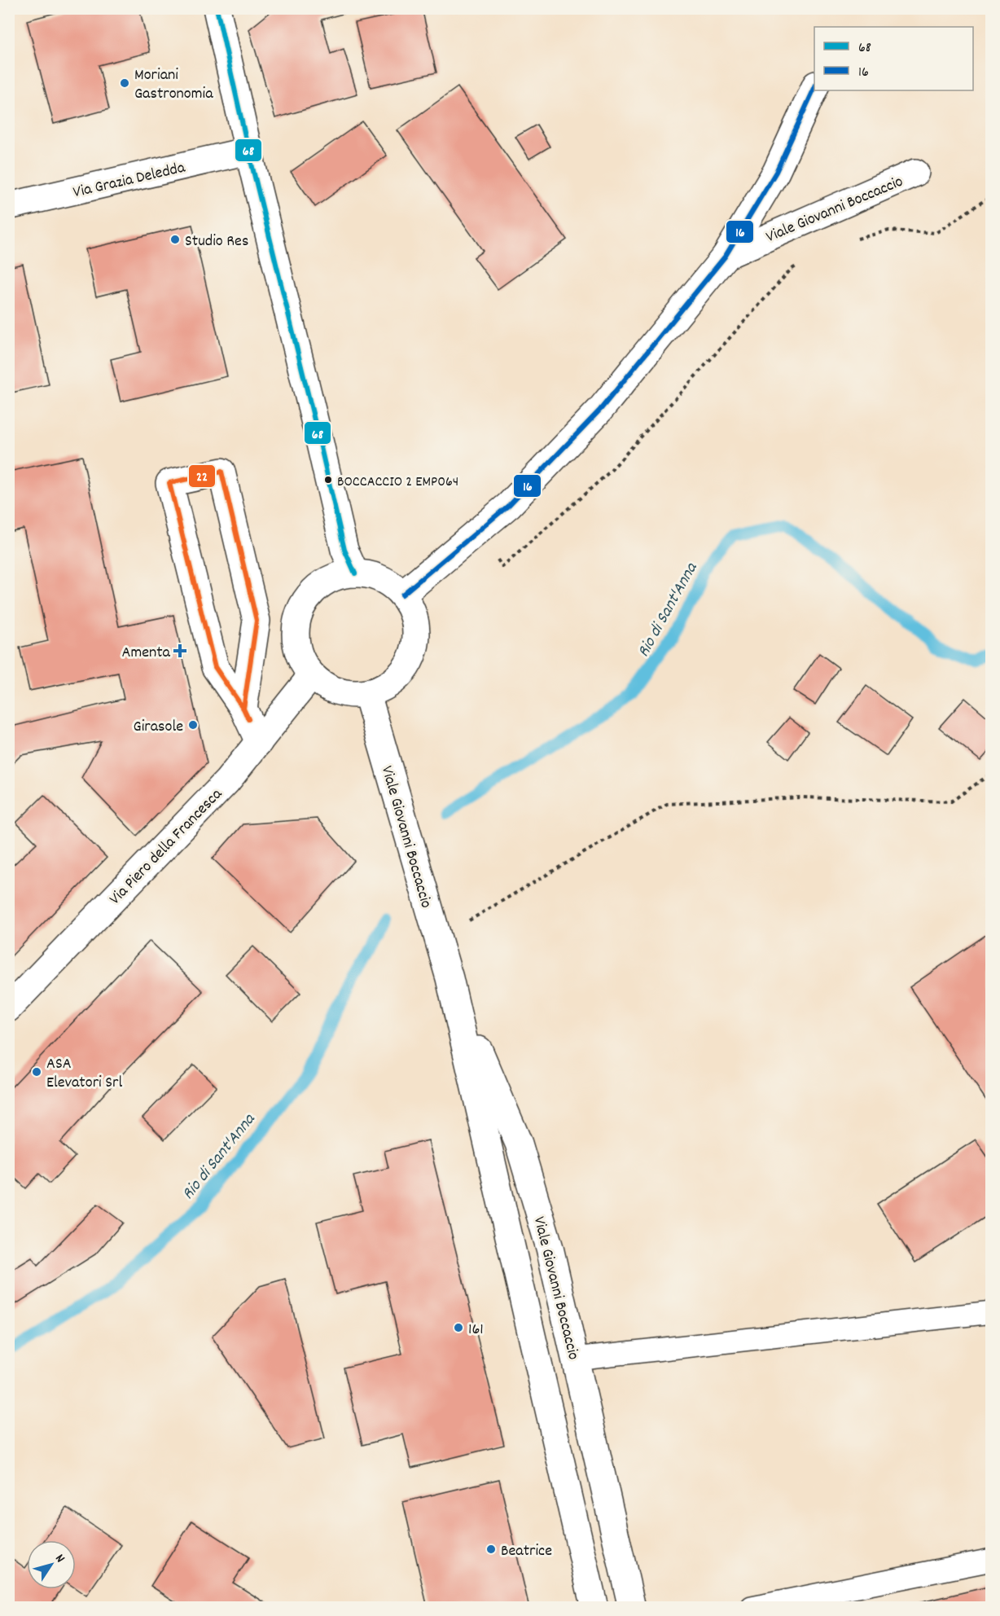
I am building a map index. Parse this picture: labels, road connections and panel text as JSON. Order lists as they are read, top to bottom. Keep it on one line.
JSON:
{"streets":{"street":["Via Grazia Deledda","Viale Giovanni Boccaccio","Via Piero della Francesca"]},"crossings":[["Viale Giovanni Boccaccio","Via Piero della Francesca"]],"water":["Rio di Sant'Anna"],"places":{"other":["Moriani Gastronomia","Studio Res","BOCCACCIO 2 EMP064","Girasole","ASA Elevatori Srl","161","Beatrice"],"health":["Amenta"]},"lines":["transit line 68","transit line 16","transit line 22"],"legend":["68","16"],"north":"top right"}
